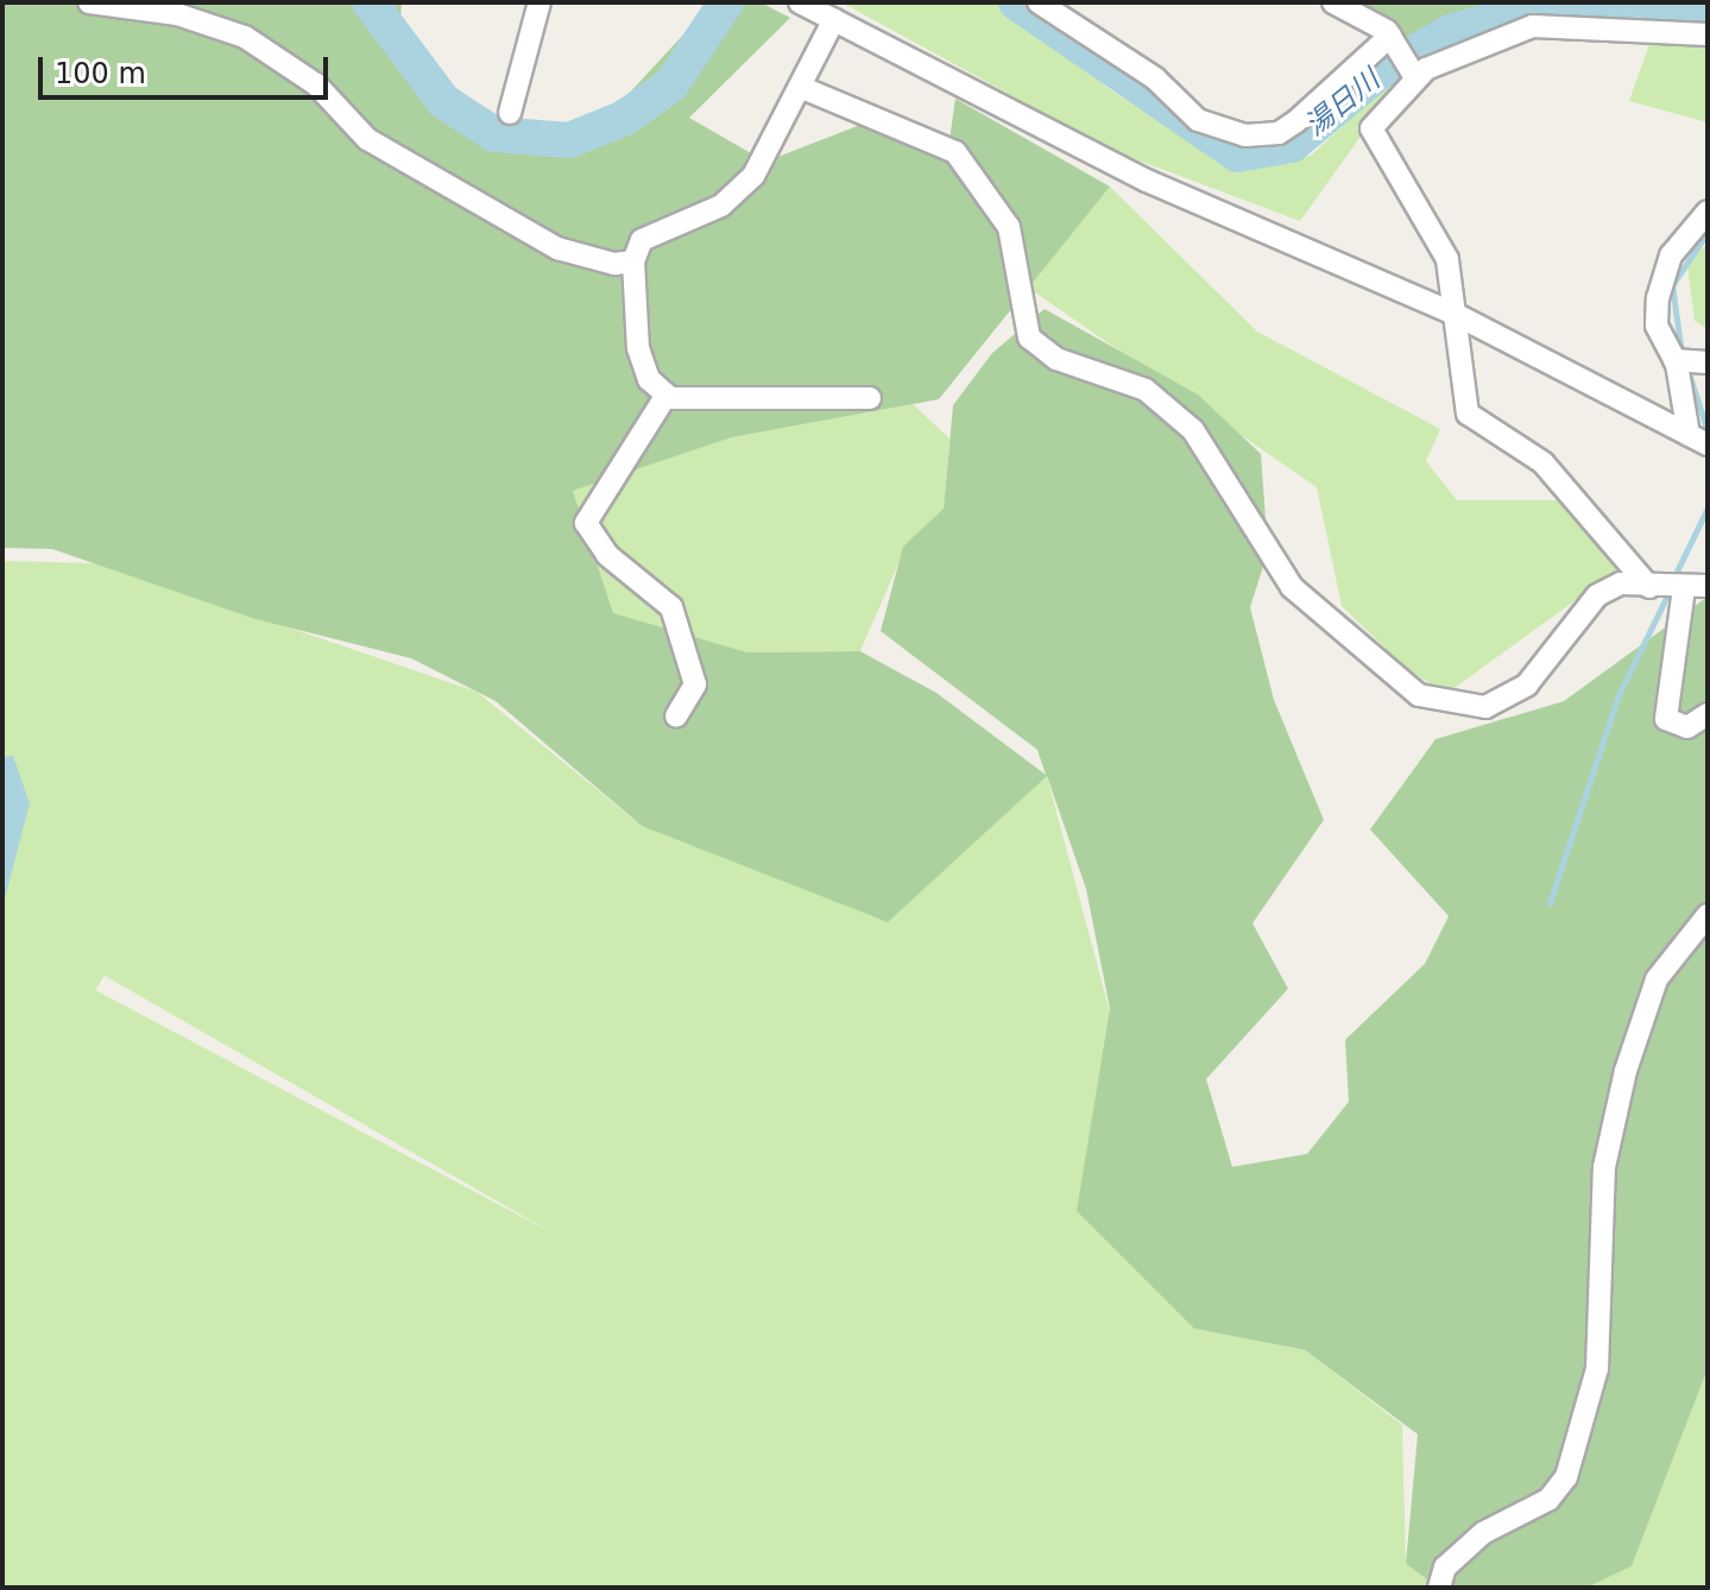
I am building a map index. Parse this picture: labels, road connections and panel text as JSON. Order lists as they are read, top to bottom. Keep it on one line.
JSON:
{"water":["湯日川"],"scale_bar":"100 m"}
